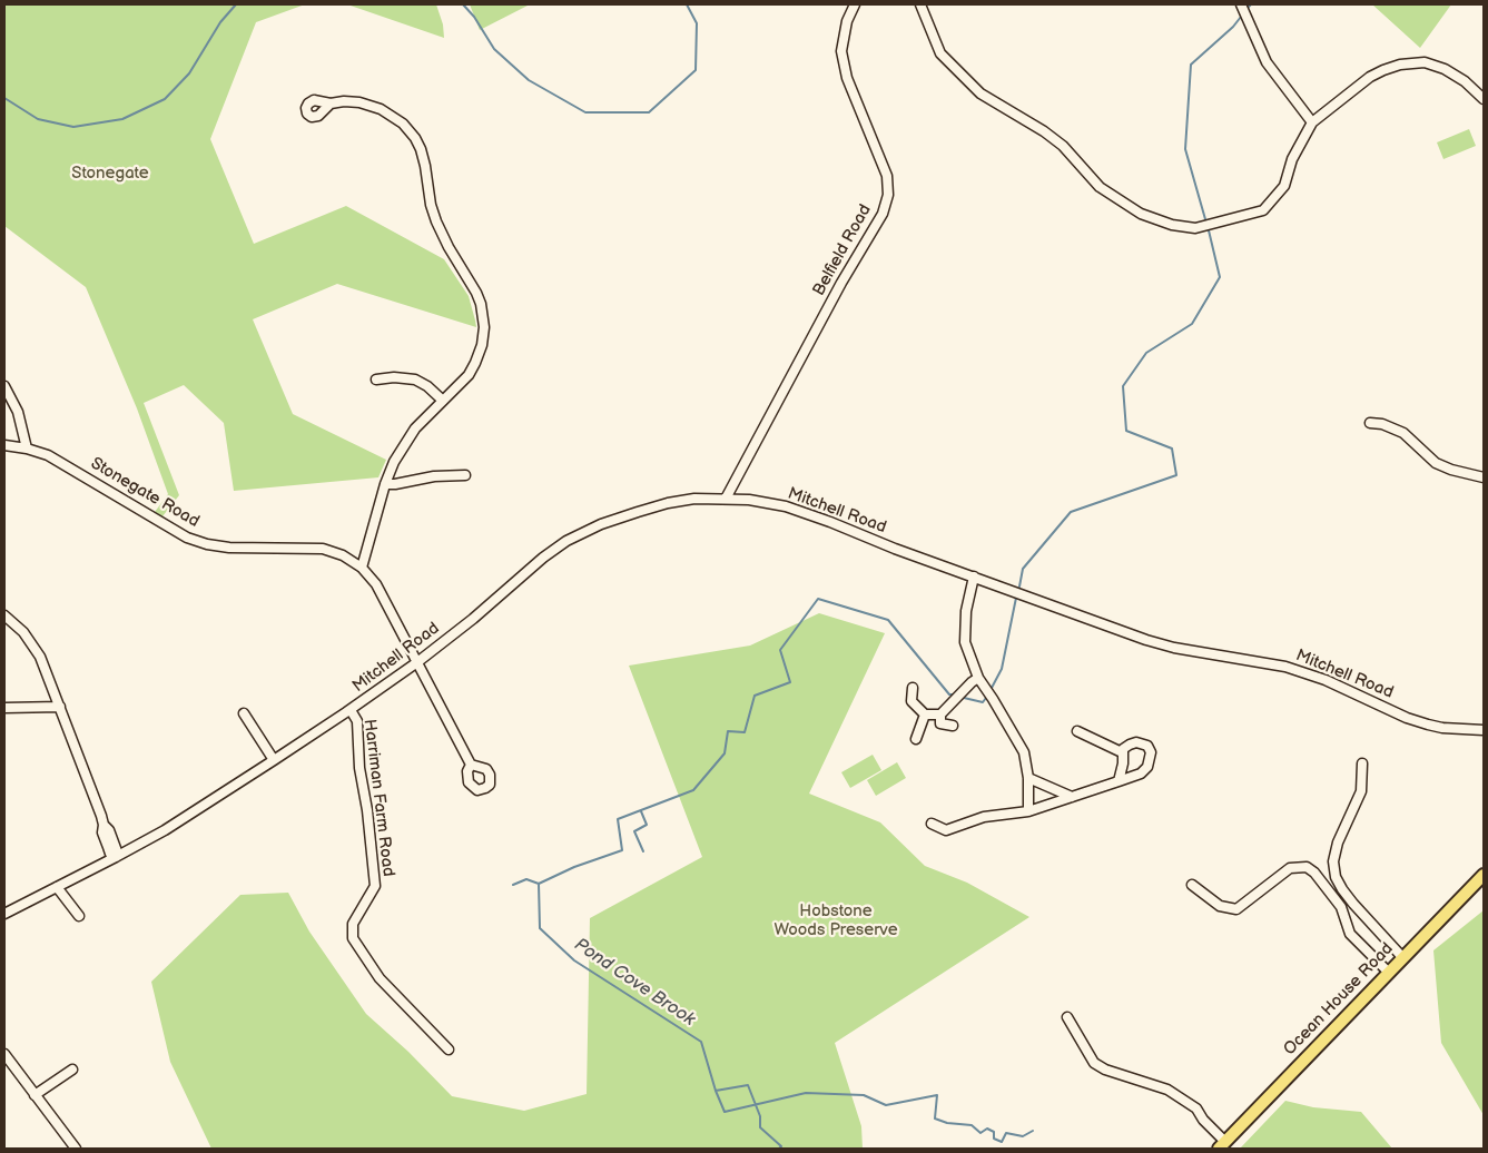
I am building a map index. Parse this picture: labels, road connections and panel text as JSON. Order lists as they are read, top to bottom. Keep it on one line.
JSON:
{"streets":{"main road":["Ocean House Road"],"street":["Belfield Road","Stonegate Road","Mitchell Road","Harriman Farm Road"]},"crossings":[["Belfield Road","Mitchell Road"],["Stonegate Road","Mitchell Road"],["Mitchell Road","Harriman Farm Road"]],"water":["Pond Cove Brook"],"parks":["Stonegate","Hobstone Woods Preserve"]}
